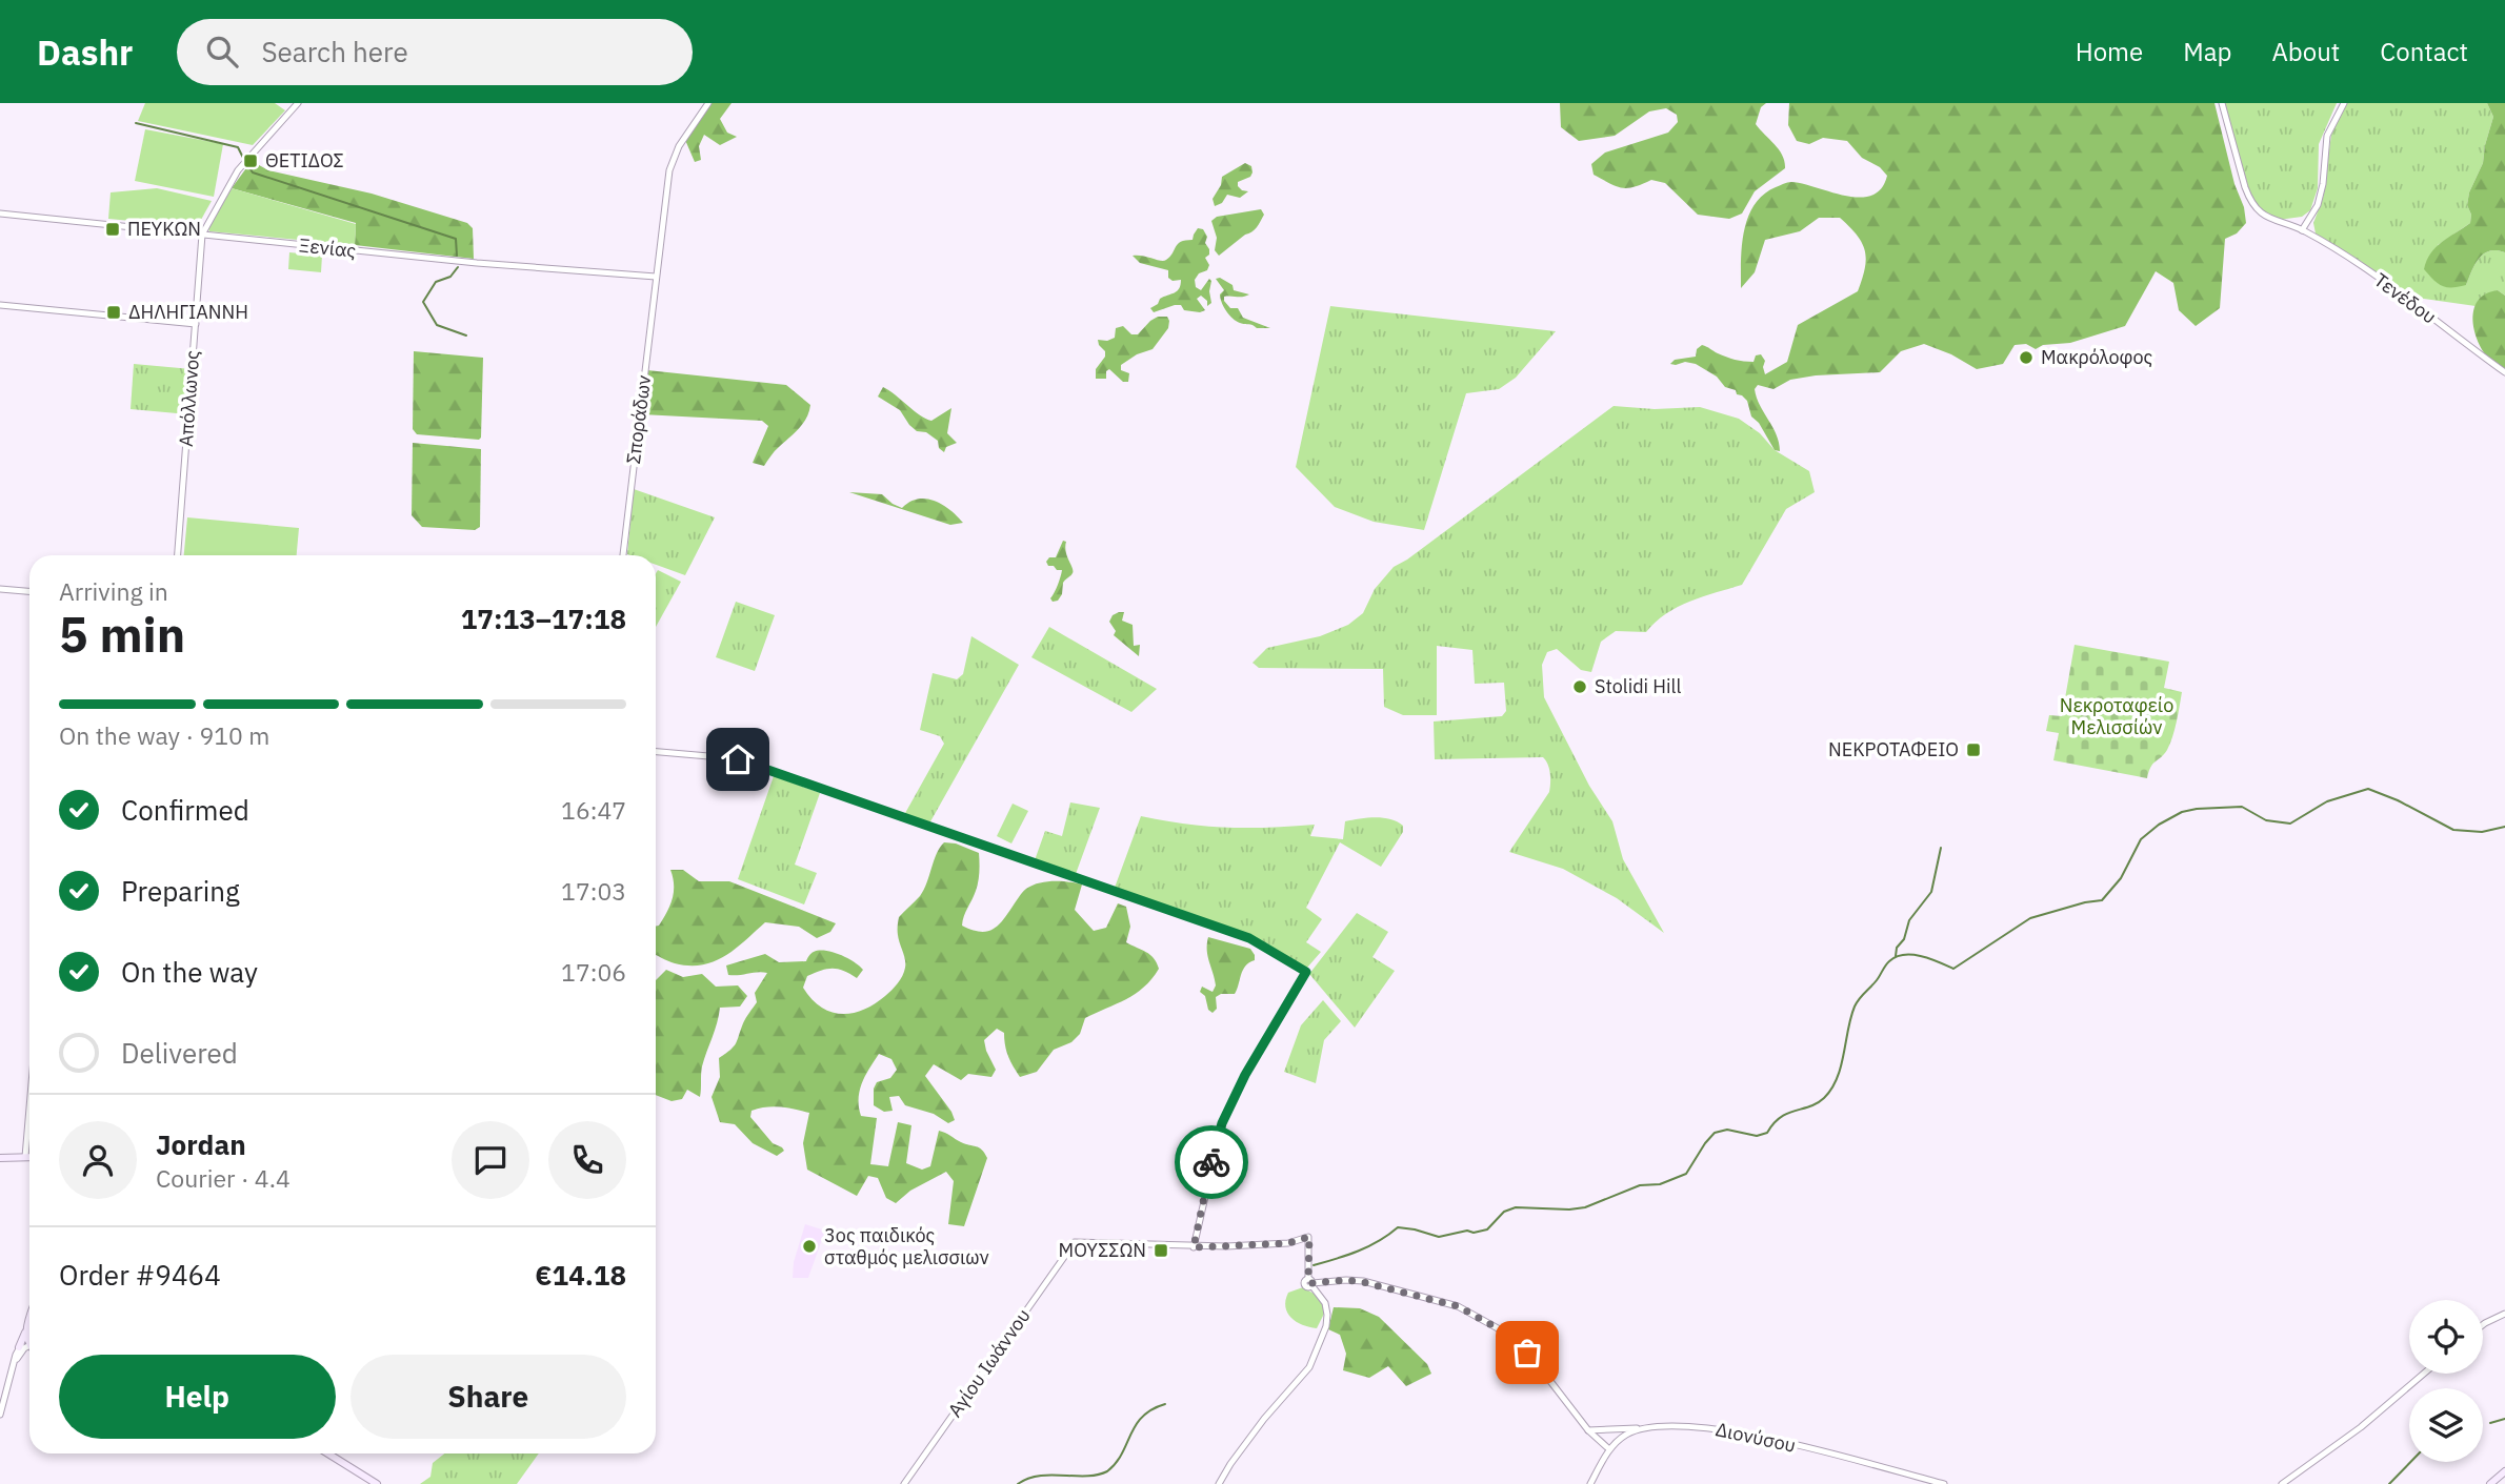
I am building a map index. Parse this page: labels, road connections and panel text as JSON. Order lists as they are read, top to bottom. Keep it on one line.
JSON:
{"streets":{"street":["Ξενίας","Τενέδου","Απόλλωνος","Σποράδων","Αγίου Ιωάννου","Διονύσου"]},"crossings":[["Ξενίας","Απόλλωνος"],["Ξενίας","Σποράδων"]],"parks":["Νεκροταφείο Μελισσίών"],"places":{"transit":["ΘΕΤΙΔΟΣ","ΠΕΥΚΩΝ","ΔΗΛΗΓΙΑΝΝΗ","ΝΕΚΡΟΤΑΦΕΙΟ","ΜΟΥΣΣΩΝ"],"other":["Μακρόλοφος","Stolidi Hill","3ος παιδικός σταθμός μελισσιων"]},"page":{"header":"Dashr","search":"Search here","nav":["Home","Map","About","Contact"],"heading":["5 min","Arriving in","17:13–17:18"],"panel":["Jordan","Courier · 4.4","Order #9464","€14.18"],"bar":"On the way · 910 m","list":[["Confirmed","16:47"],["Preparing","17:03"],["On the way","17:06"],"Delivered"],"buttons":["Help","Share"]}}
